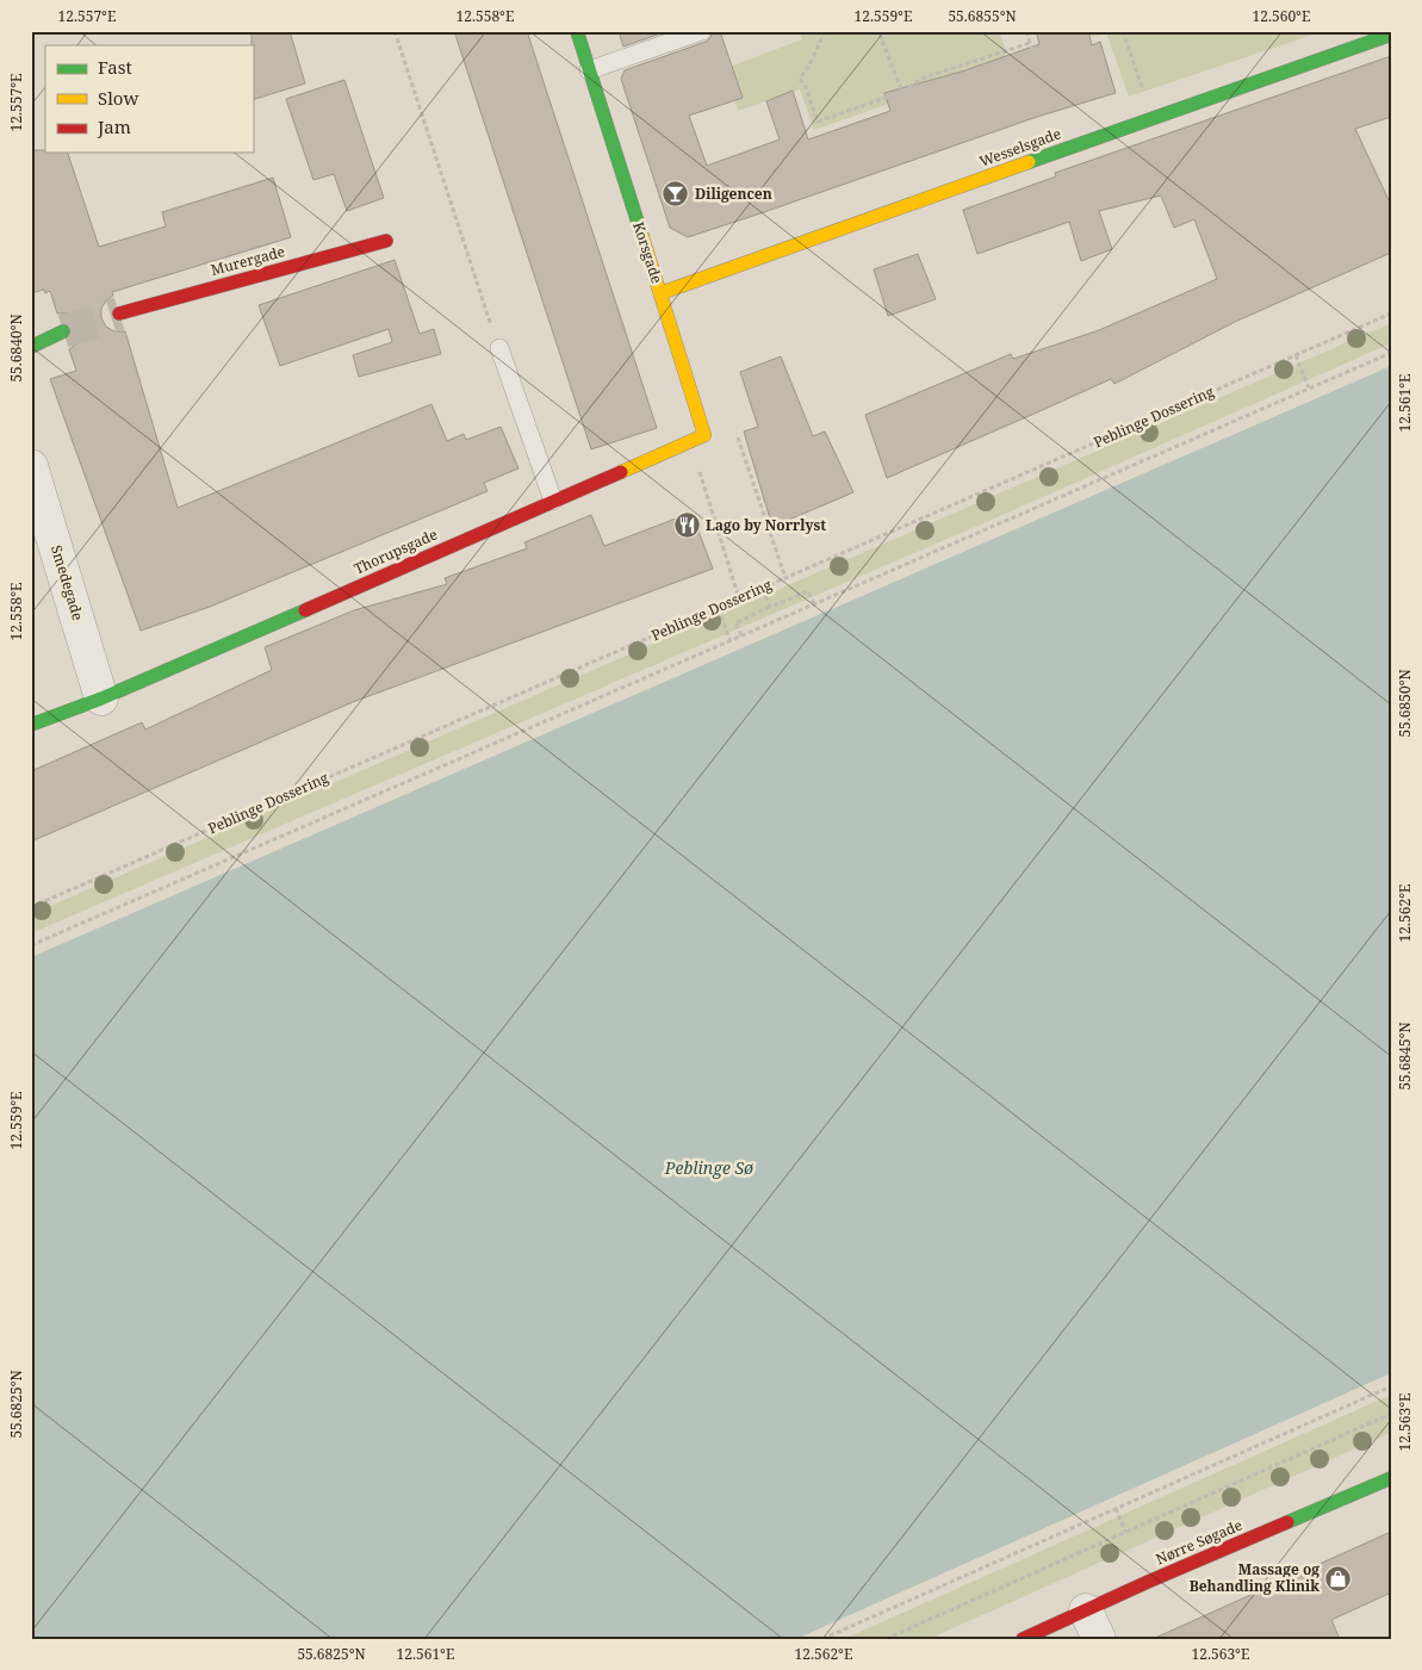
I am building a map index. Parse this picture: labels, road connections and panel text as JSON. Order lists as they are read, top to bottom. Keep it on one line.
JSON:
{"streets":{"street":["Wesselsgade","Korsgade","Murergade","Thorupsgade","Smedegade","Nørre Søgade"],"path":["Peblinge Dossering"]},"crossings":[["Wesselsgade","Korsgade"],["Korsgade","Thorupsgade"],["Thorupsgade","Smedegade"]],"water":["Peblinge Sø"],"places":{"bar":["Diligencen"],"restaurant":["Lago by Norrlyst"],"shop":["Massage og Behandling Klinik"]},"legend":["Fast","Slow","Jam"],"coordinates":["12.557°E","12.558°E","12.559°E","55.6855°N","12.560°E","55.6840°N","12.561°E","55.6850°N","12.562°E","55.6845°N","55.6825°N","12.563°E"]}
